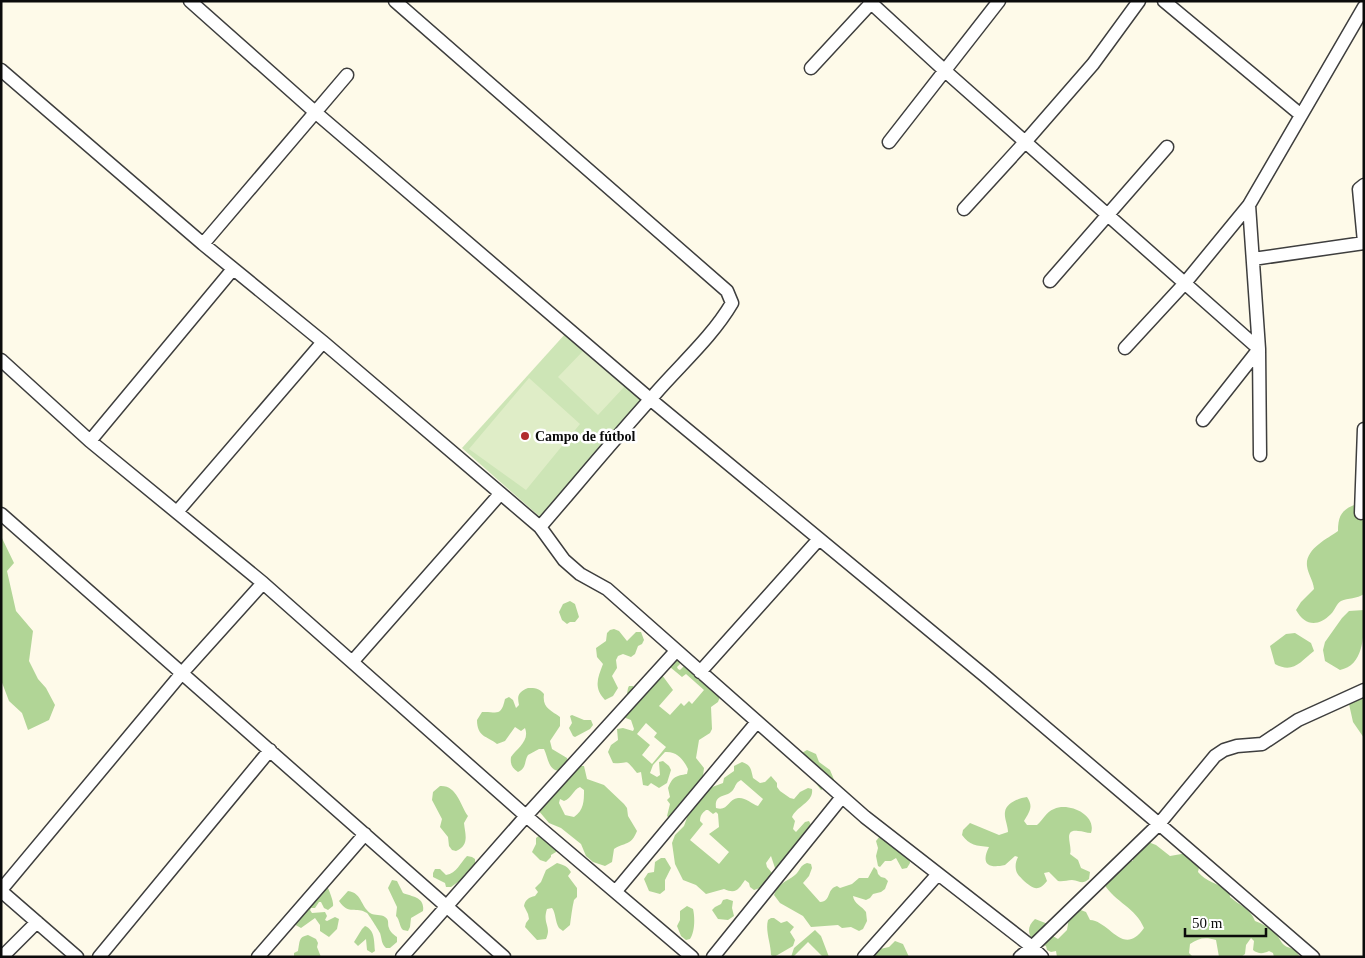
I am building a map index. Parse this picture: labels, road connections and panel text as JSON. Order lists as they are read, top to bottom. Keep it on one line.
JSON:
{"places":["Campo de fútbol"],"scale_bar":"50 m"}
